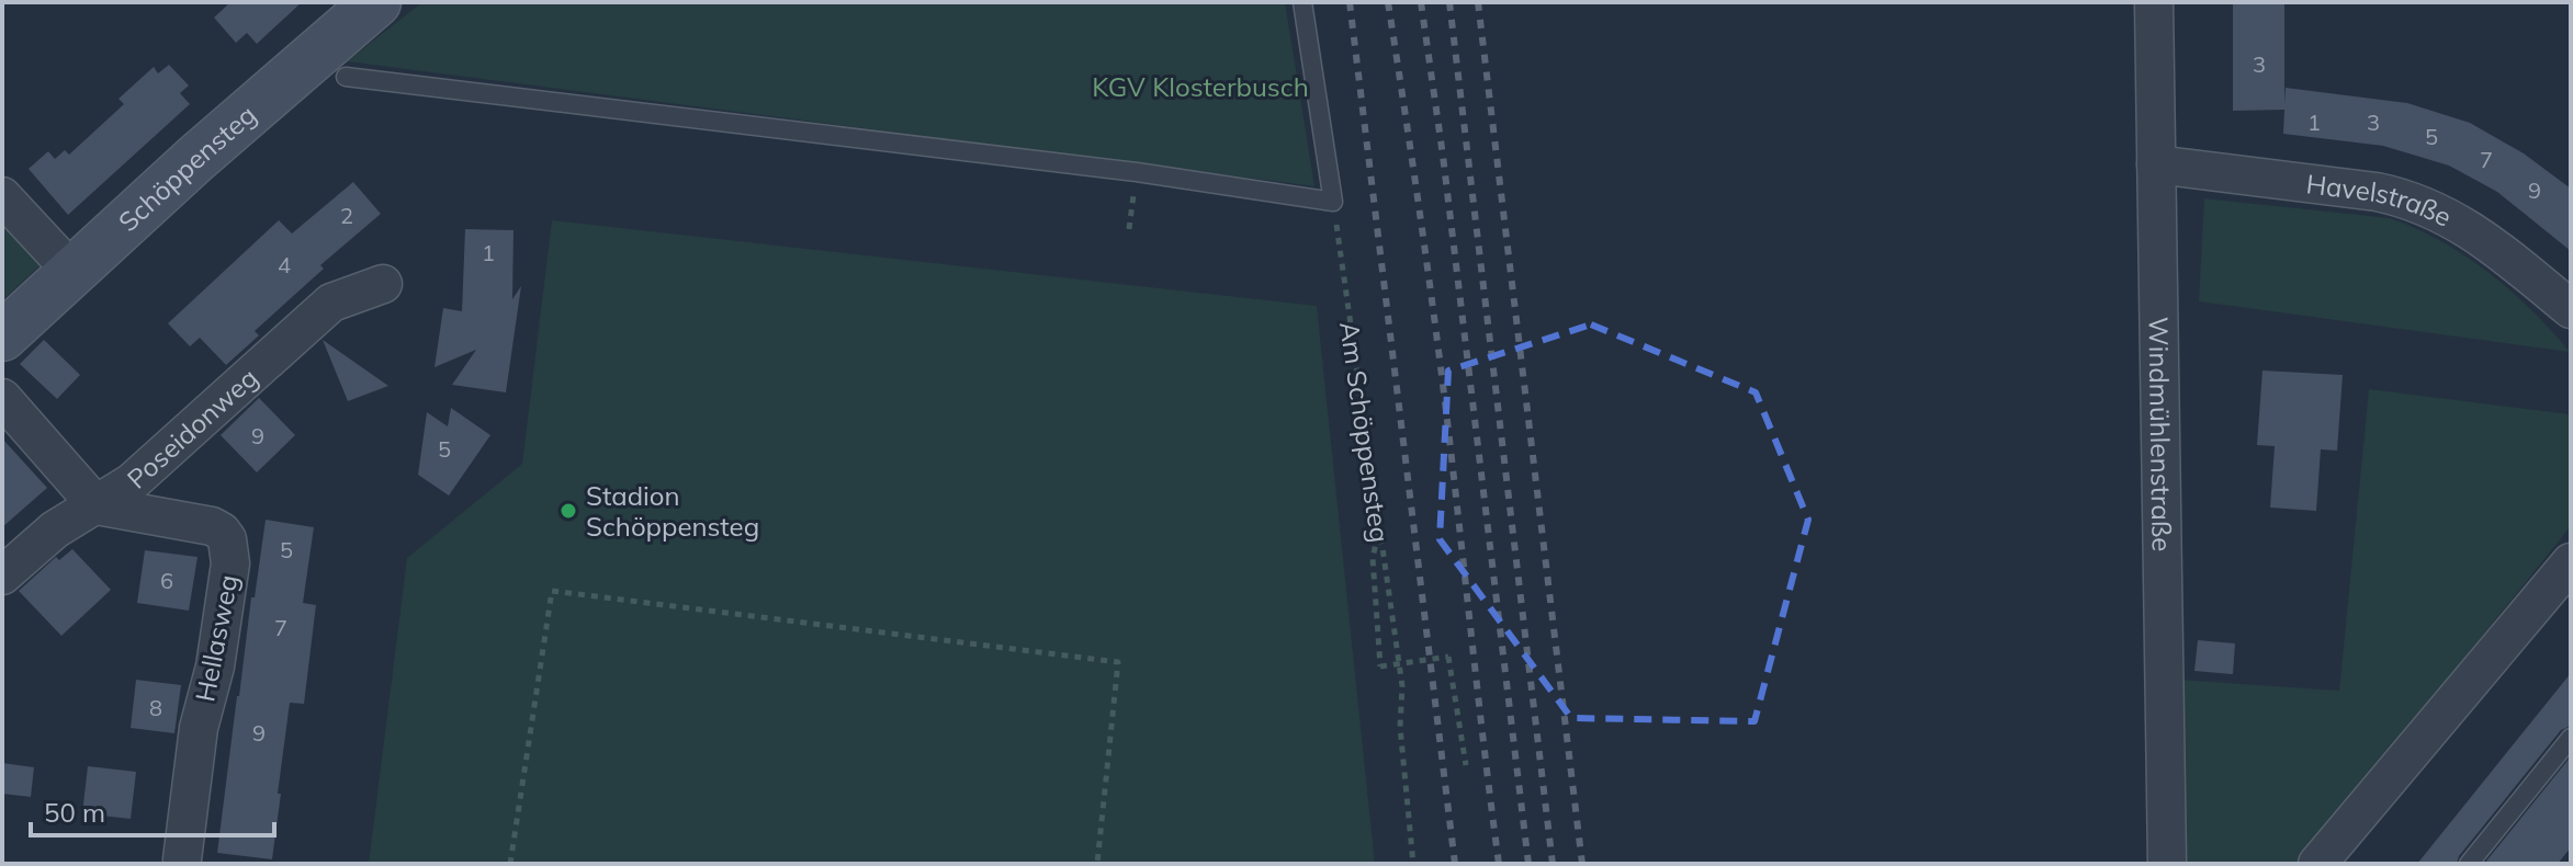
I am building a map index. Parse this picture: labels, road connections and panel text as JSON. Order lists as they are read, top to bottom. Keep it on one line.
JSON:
{"streets":{"street":["Schöppensteg","Havelstraße","Poseidonweg","Windmühlenstraße","Hellasweg"],"path":["Am Schöppensteg"]},"crossings":[["Havelstraße","Windmühlenstraße"],["Poseidonweg","Hellasweg"]],"parks":["KGV Klosterbusch"],"places":["Stadion Schöppensteg"],"house_numbers":["3","1","3","5","7","9","2","1","4","9","5","5","6","7","8","9"],"scale_bar":"50 m"}
